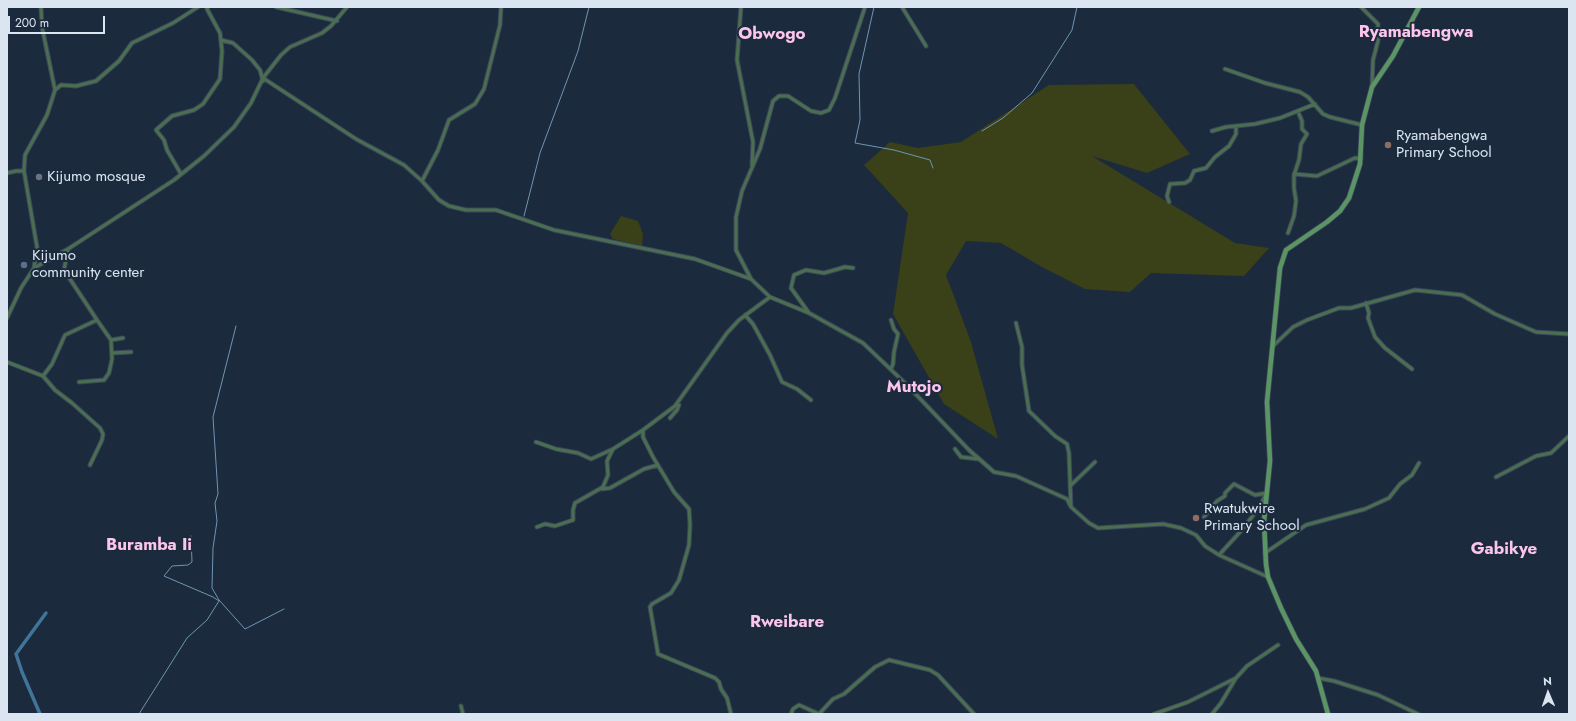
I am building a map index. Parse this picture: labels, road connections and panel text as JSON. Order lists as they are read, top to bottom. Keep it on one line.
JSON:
{"districts":["Ryamabengwa","Obwogo","Mutojo","Buramba Ii","Gabikye","Rweibare"],"places":["Ryamabengwa Primary School","Kijumo mosque","Kijumo community center","Rwatukwire Primary School"],"scale_bar":"200 m","north":"top"}
